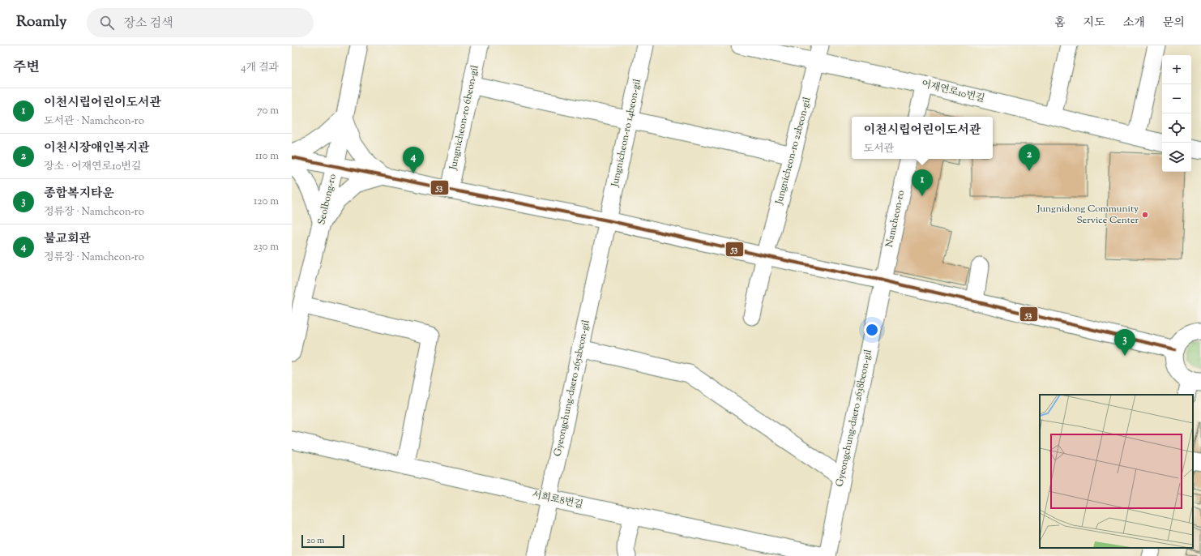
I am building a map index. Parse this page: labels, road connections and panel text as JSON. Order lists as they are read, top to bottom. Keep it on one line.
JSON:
{"streets":{"street":["어재연로10번길","Jungnicheon-ro 6beon-gil","Jungnicheon-ro 14beon-gil","Jungnicheon-ro 22beon-gil","Seolbong-ro","Namcheon-ro","Gyeongchung-daero 2652beon-gil","Gyeongchung-daero 2638beon-gil","서희로8번길"]},"crossings":[["어재연로10번길","Jungnicheon-ro 22beon-gil"],["Jungnicheon-ro 14beon-gil","Gyeongchung-daero 2652beon-gil"],["Namcheon-ro","Gyeongchung-daero 2638beon-gil"],["Gyeongchung-daero 2652beon-gil","서희로8번길"]],"places":["Jungnidong Community Service Center"],"lines":["transit line 53"],"scale_bar":"20 m","page":{"header":"Roamly","search":"장소 검색","nav":["홈","지도","소개","문의"],"heading":["주변","4개 결과"],"map_buttons":["+","−"],"list":[{"mark":"1","name":"이천시립어린이도서관","note":"도서관 · Namcheon-ro","value":"70 m"},{"mark":"2","name":"이천시장애인복지관","note":"장소 · 어재연로10번길","value":"110 m"},{"mark":"3","name":"종합복지타운","note":"정류장 · Namcheon-ro","value":"120 m"},{"mark":"4","name":"불교회관","note":"정류장 · Namcheon-ro","value":"230 m"}],"popup":["이천시립어린이도서관","도서관"],"pins":["2","4","1","3"],"scale":"20 m"}}
